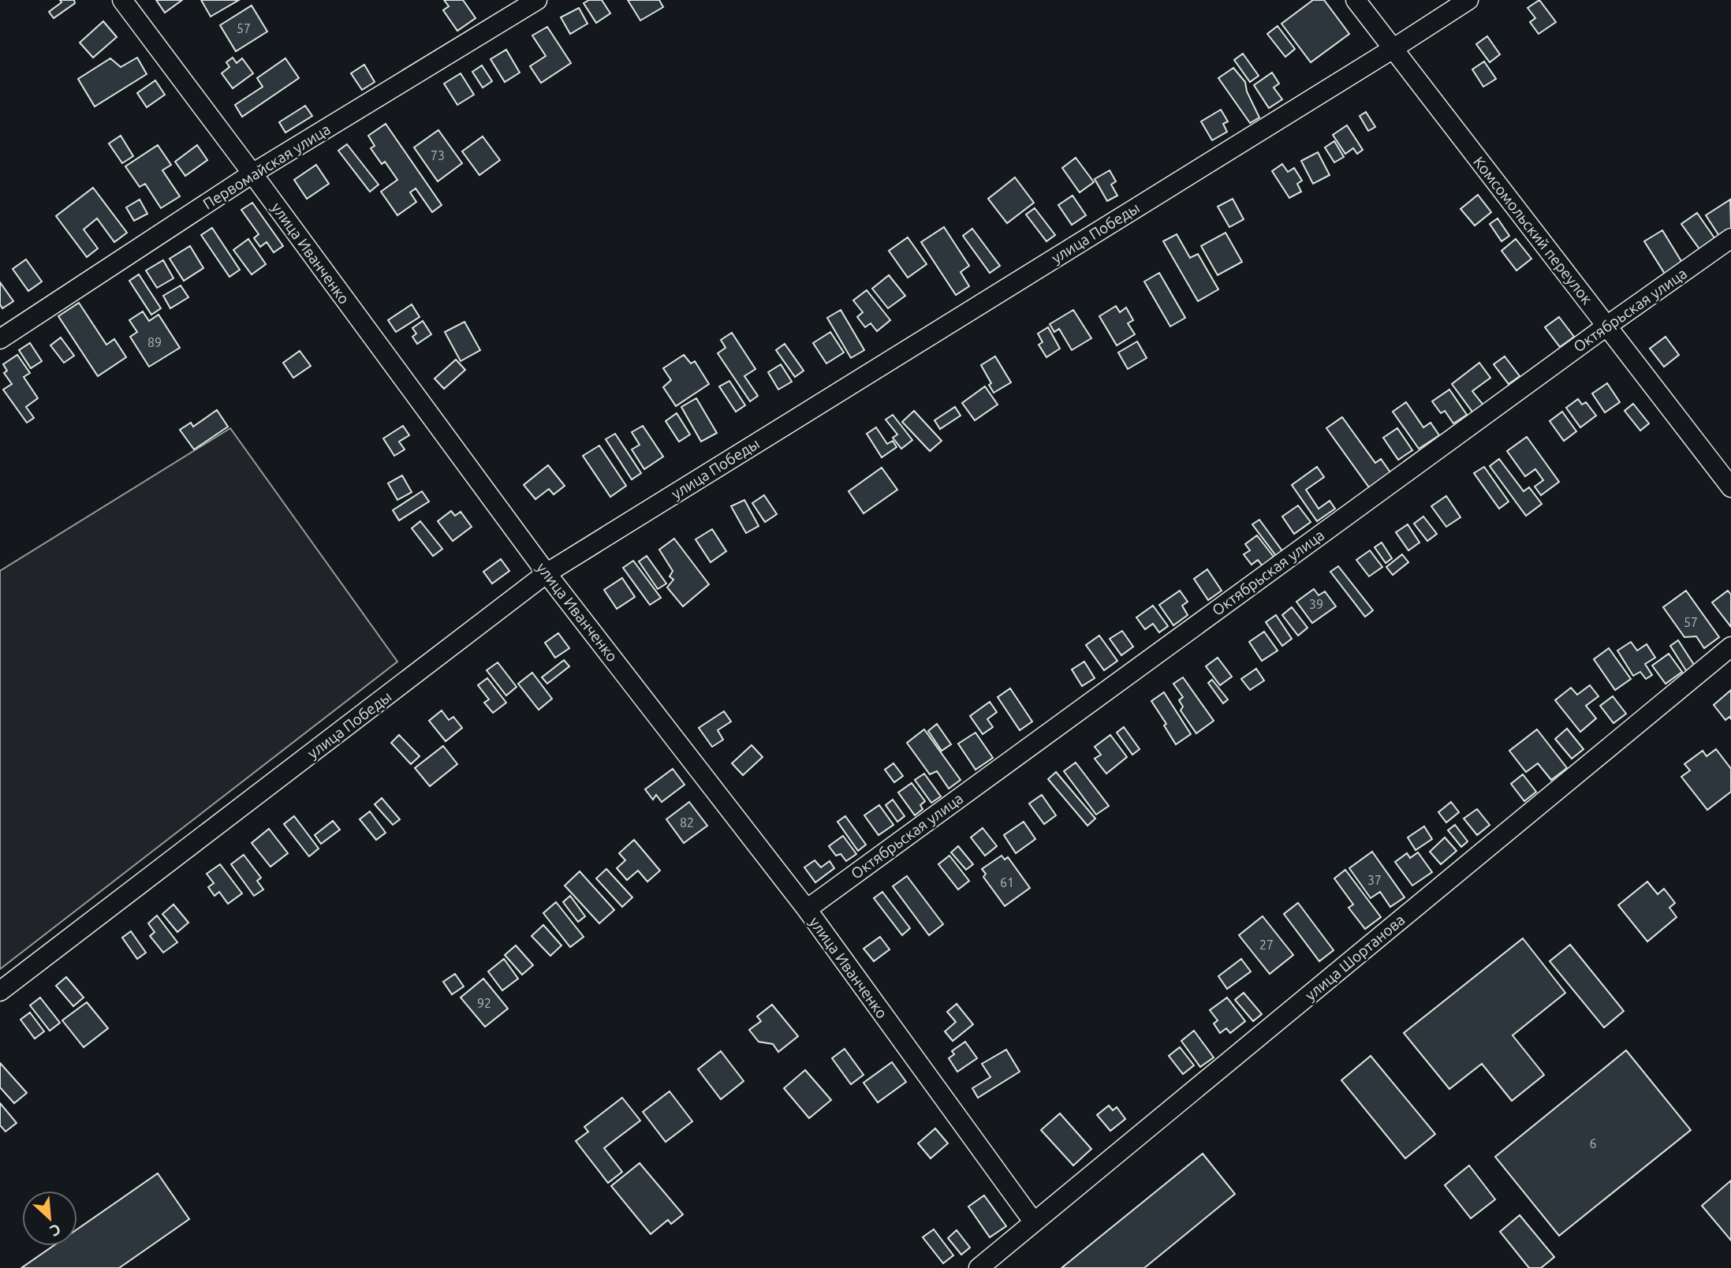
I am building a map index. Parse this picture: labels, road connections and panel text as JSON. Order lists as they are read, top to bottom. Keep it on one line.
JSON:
{"streets":{"street":["Первомайская улица","Комсомольский переулок","улица Победы","улица Иванченко","Октябрьская улица","улица Шортанова"]},"crossings":[["Первомайская улица","улица Иванченко"],["Комсомольский переулок","улица Победы"],["Комсомольский переулок","Октябрьская улица"],["улица Победы","улица Иванченко"],["улица Иванченко","Октябрьская улица"],["улица Иванченко","улица Шортанова"]],"house_numbers":["57","73","89","39","57","82","37","61","27","92","6"],"north":"bottom right"}
